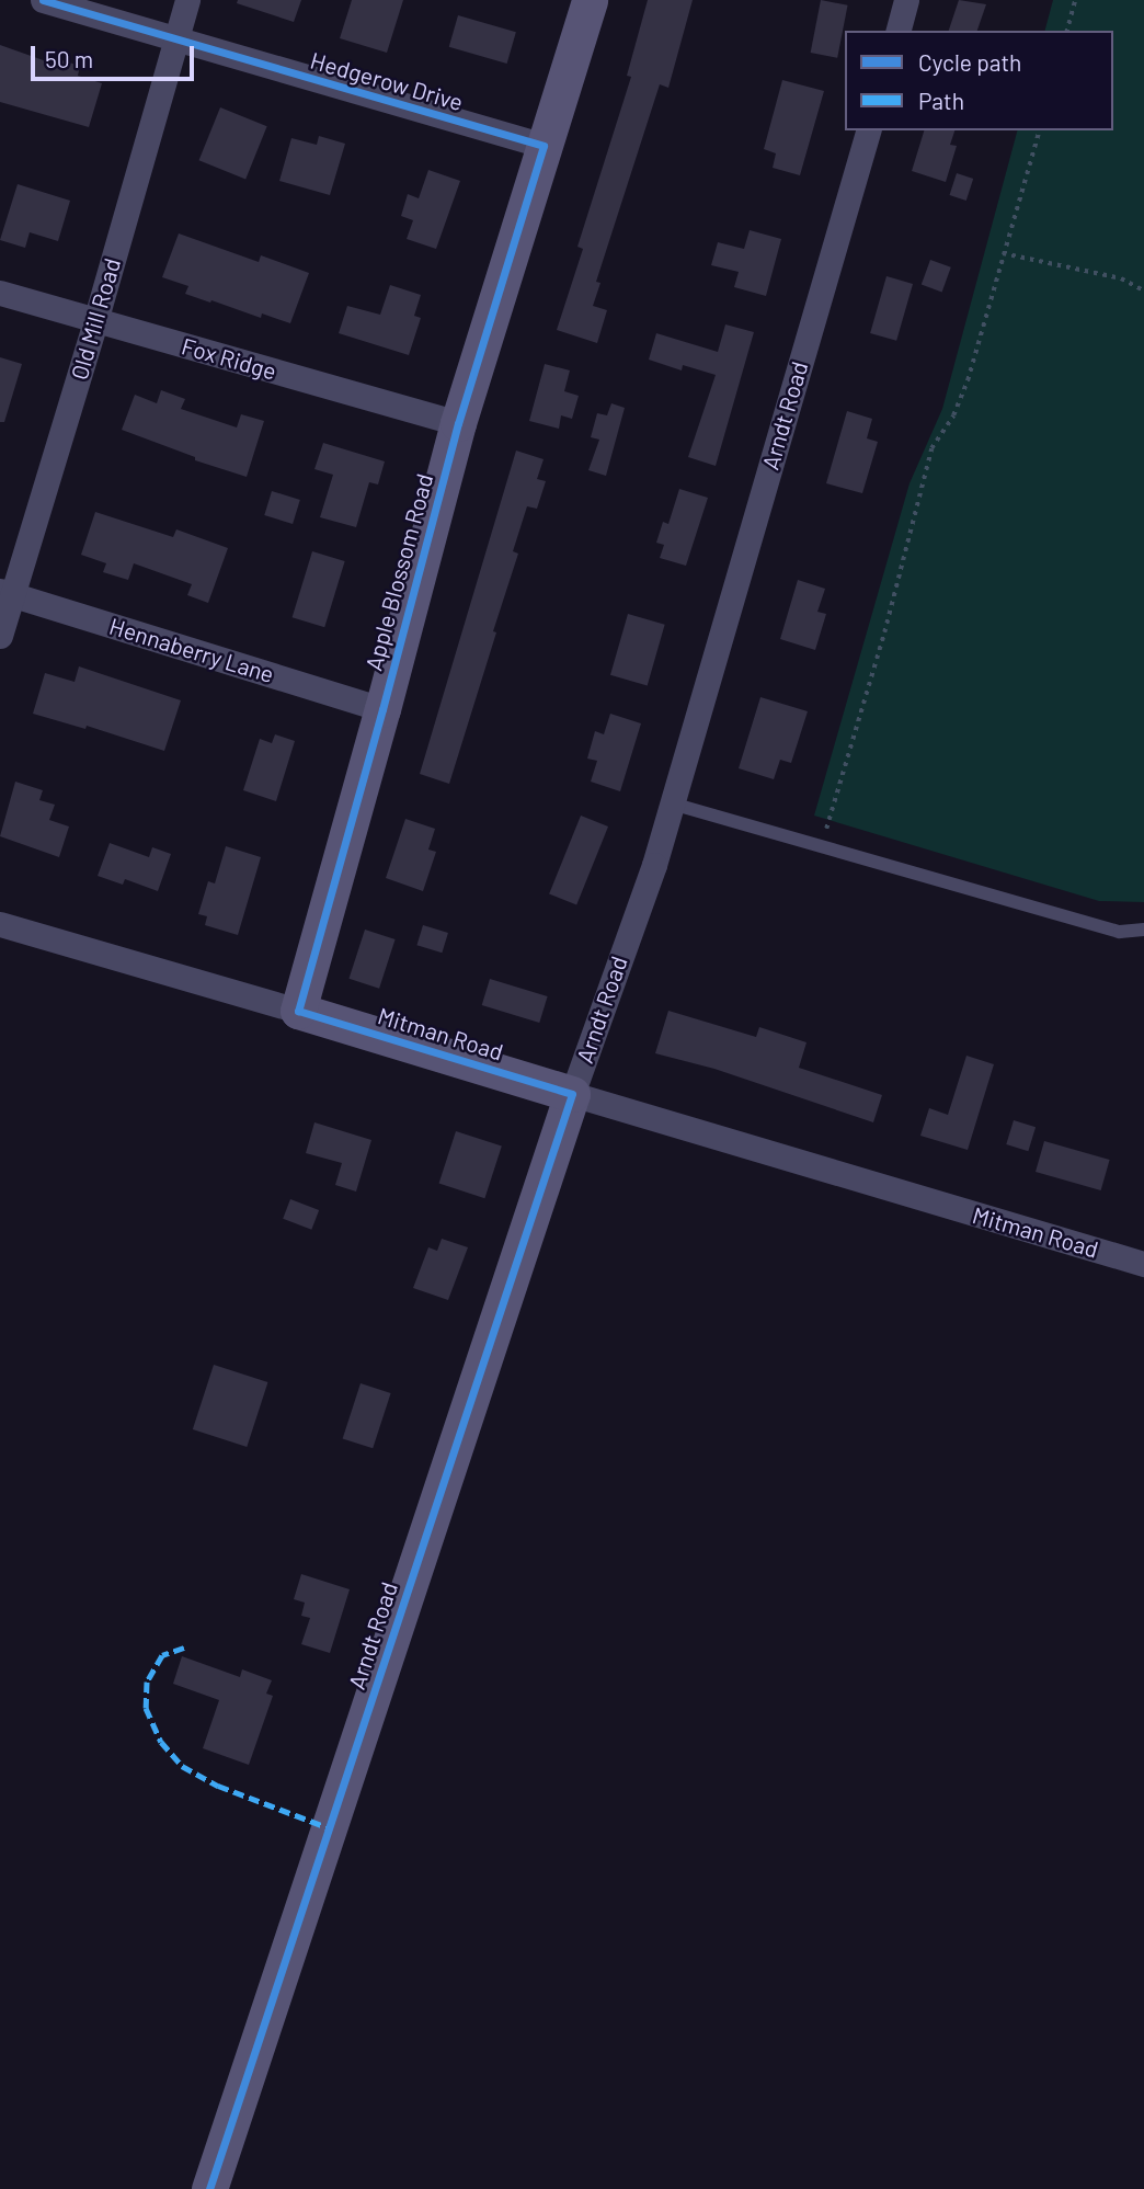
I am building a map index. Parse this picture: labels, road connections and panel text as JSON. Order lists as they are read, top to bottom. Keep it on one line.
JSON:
{"streets":{"street":["Hedgerow Drive","Old Mill Road","Fox Ridge","Arndt Road","Apple Blossom Road","Hennaberry Lane","Mitman Road"]},"crossings":[["Hedgerow Drive","Old Mill Road"],["Hedgerow Drive","Apple Blossom Road"],["Old Mill Road","Fox Ridge"],["Old Mill Road","Hennaberry Lane"],["Fox Ridge","Apple Blossom Road"],["Arndt Road","Mitman Road"],["Apple Blossom Road","Hennaberry Lane"],["Apple Blossom Road","Mitman Road"]],"legend":["Cycle path","Path"],"scale_bar":"50 m"}
